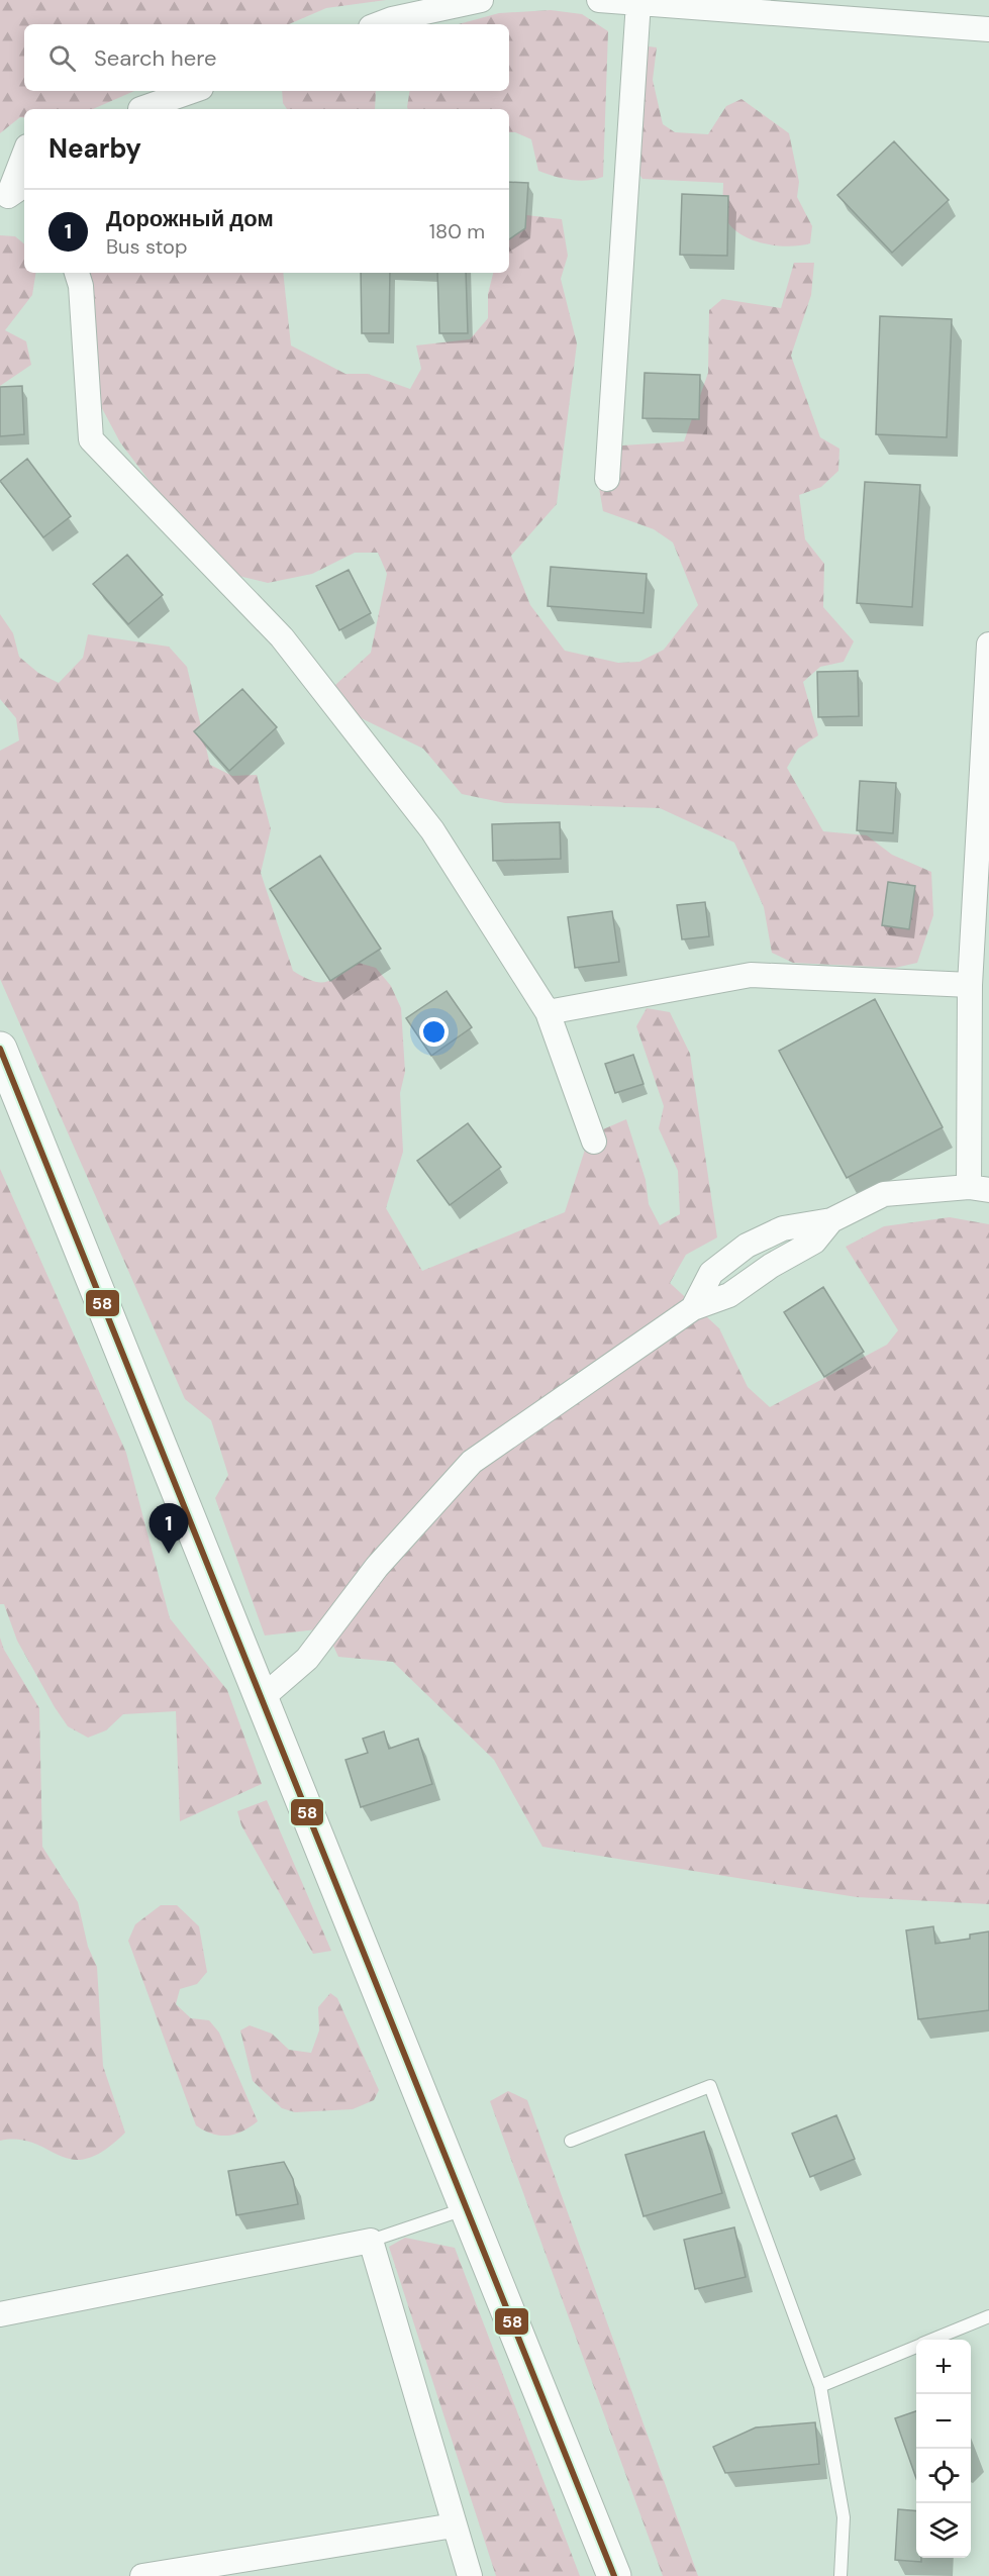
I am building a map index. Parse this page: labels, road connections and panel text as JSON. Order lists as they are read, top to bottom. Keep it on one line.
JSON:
{"lines":["transit line 58"],"page":{"search":"Search here","heading":"Nearby","list":[{"mark":"1","name":"Дорожный дом","note":"Bus stop","value":"180 m"}],"pins":"1","map_buttons":["+","−"]}}
